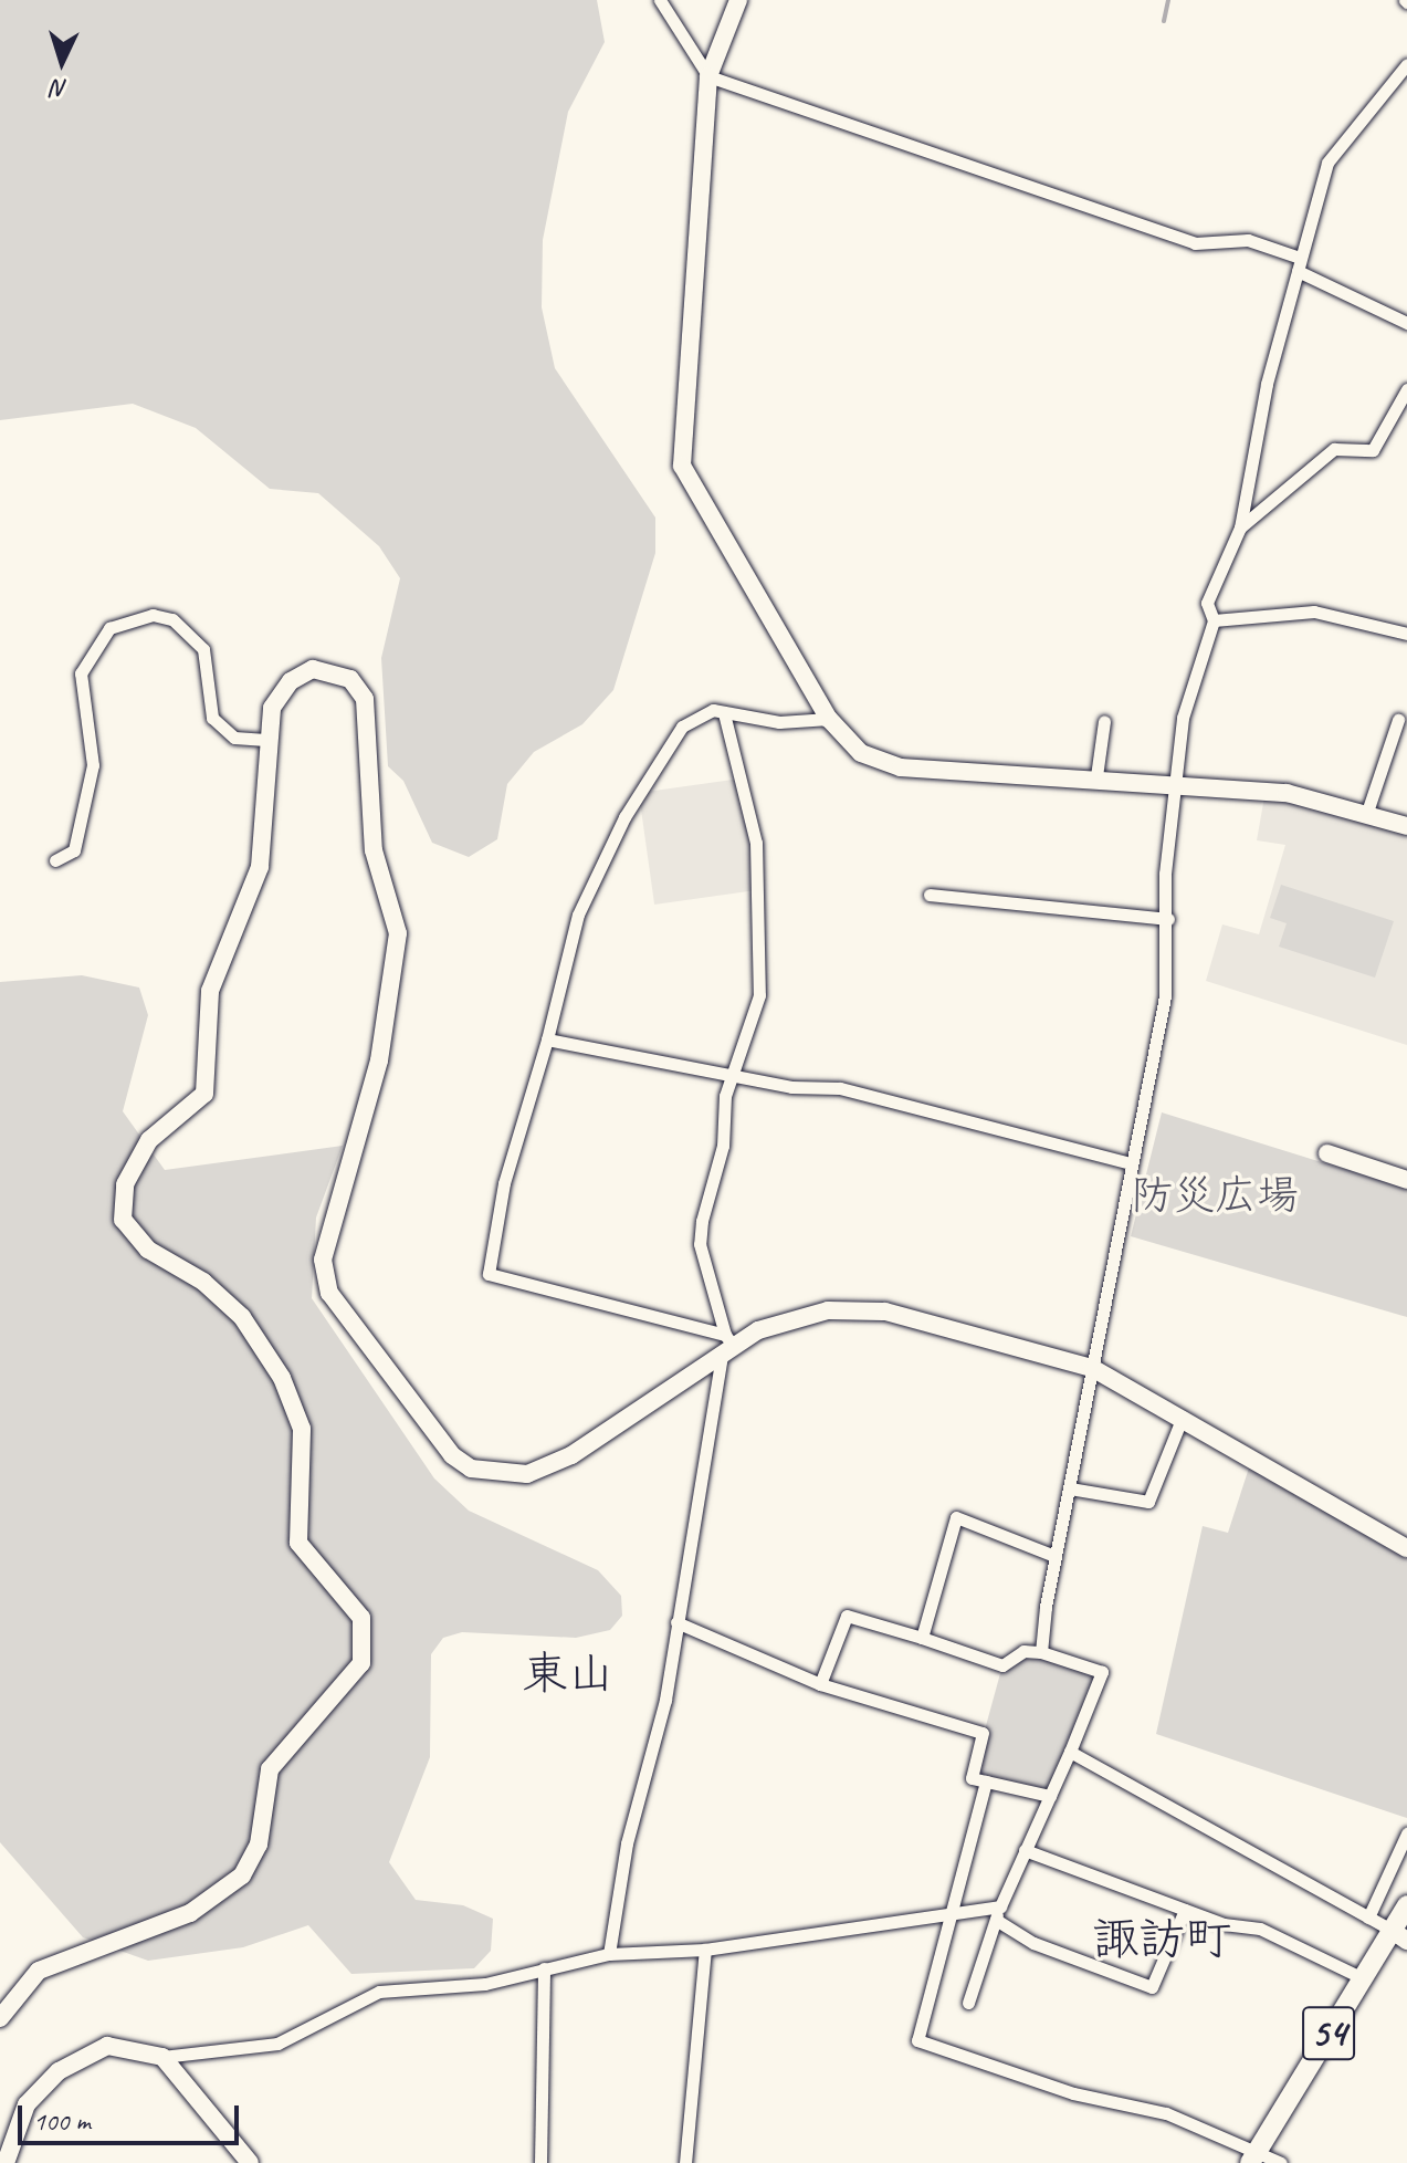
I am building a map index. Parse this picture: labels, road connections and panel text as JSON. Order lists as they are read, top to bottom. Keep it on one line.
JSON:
{"streets":{"main road":["54"]},"districts":["東山","諏訪町"],"parks":["防災広場"],"scale_bar":"100 m","north":"bottom"}
